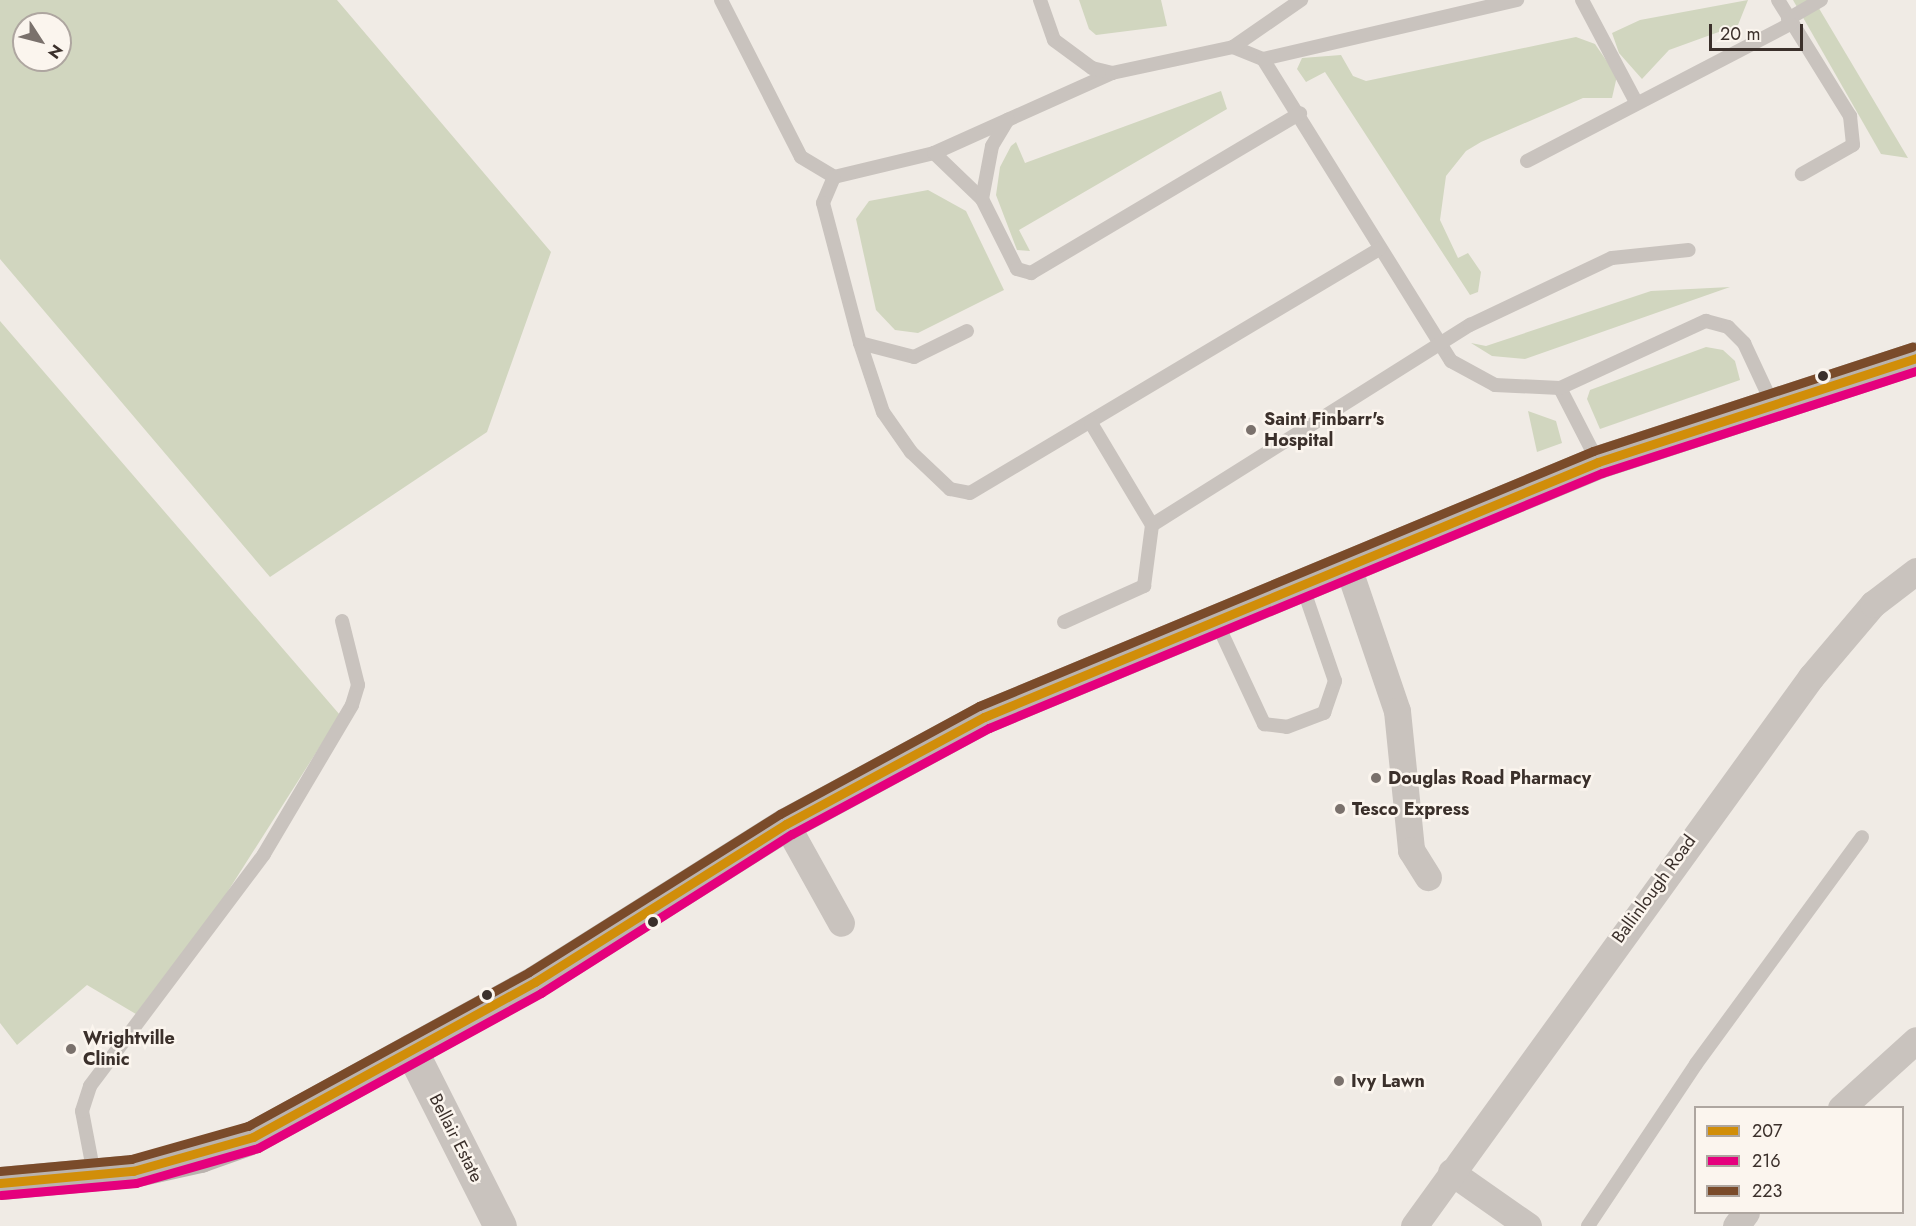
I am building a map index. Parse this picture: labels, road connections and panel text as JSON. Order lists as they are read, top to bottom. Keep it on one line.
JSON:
{"streets":{"street":["Ballinlough Road","Bellair Estate"]},"places":["Saint Finbarr's Hospital","Douglas Road Pharmacy","Tesco Express","Wrightville Clinic","Ivy Lawn"],"lines":["transit line 223","transit line 207","transit line 216"],"legend":["207","216","223"],"scale_bar":"20 m","north":"bottom right"}
